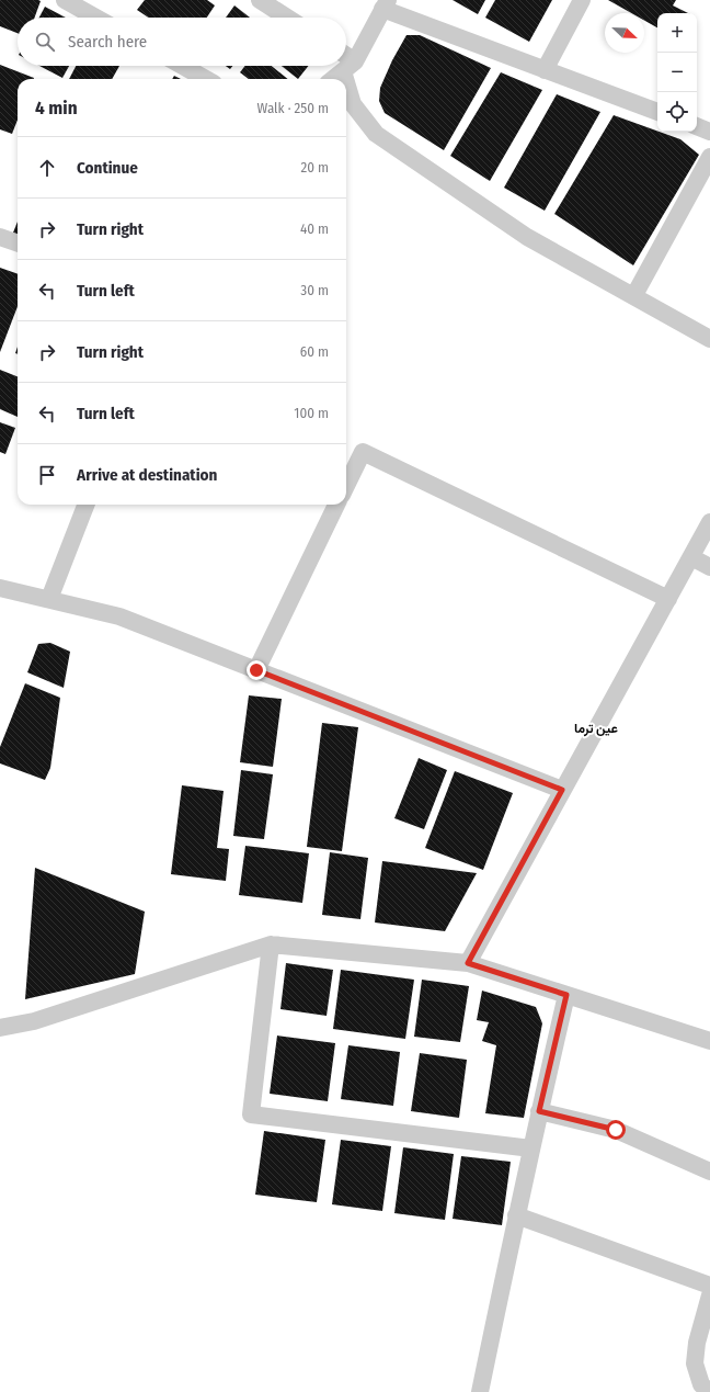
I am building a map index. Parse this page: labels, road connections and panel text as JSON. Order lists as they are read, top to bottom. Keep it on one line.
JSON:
{"districts":["عين ترما"],"north":"bottom right","page":{"map_buttons":["+","−"],"search":"Search here","heading":["4 min","Walk · 250 m"],"list":[["Continue","20 m"],["Turn right","40 m"],["Turn left","30 m"],["Turn right","60 m"],["Turn left","100 m"],"Arrive at destination"]}}
